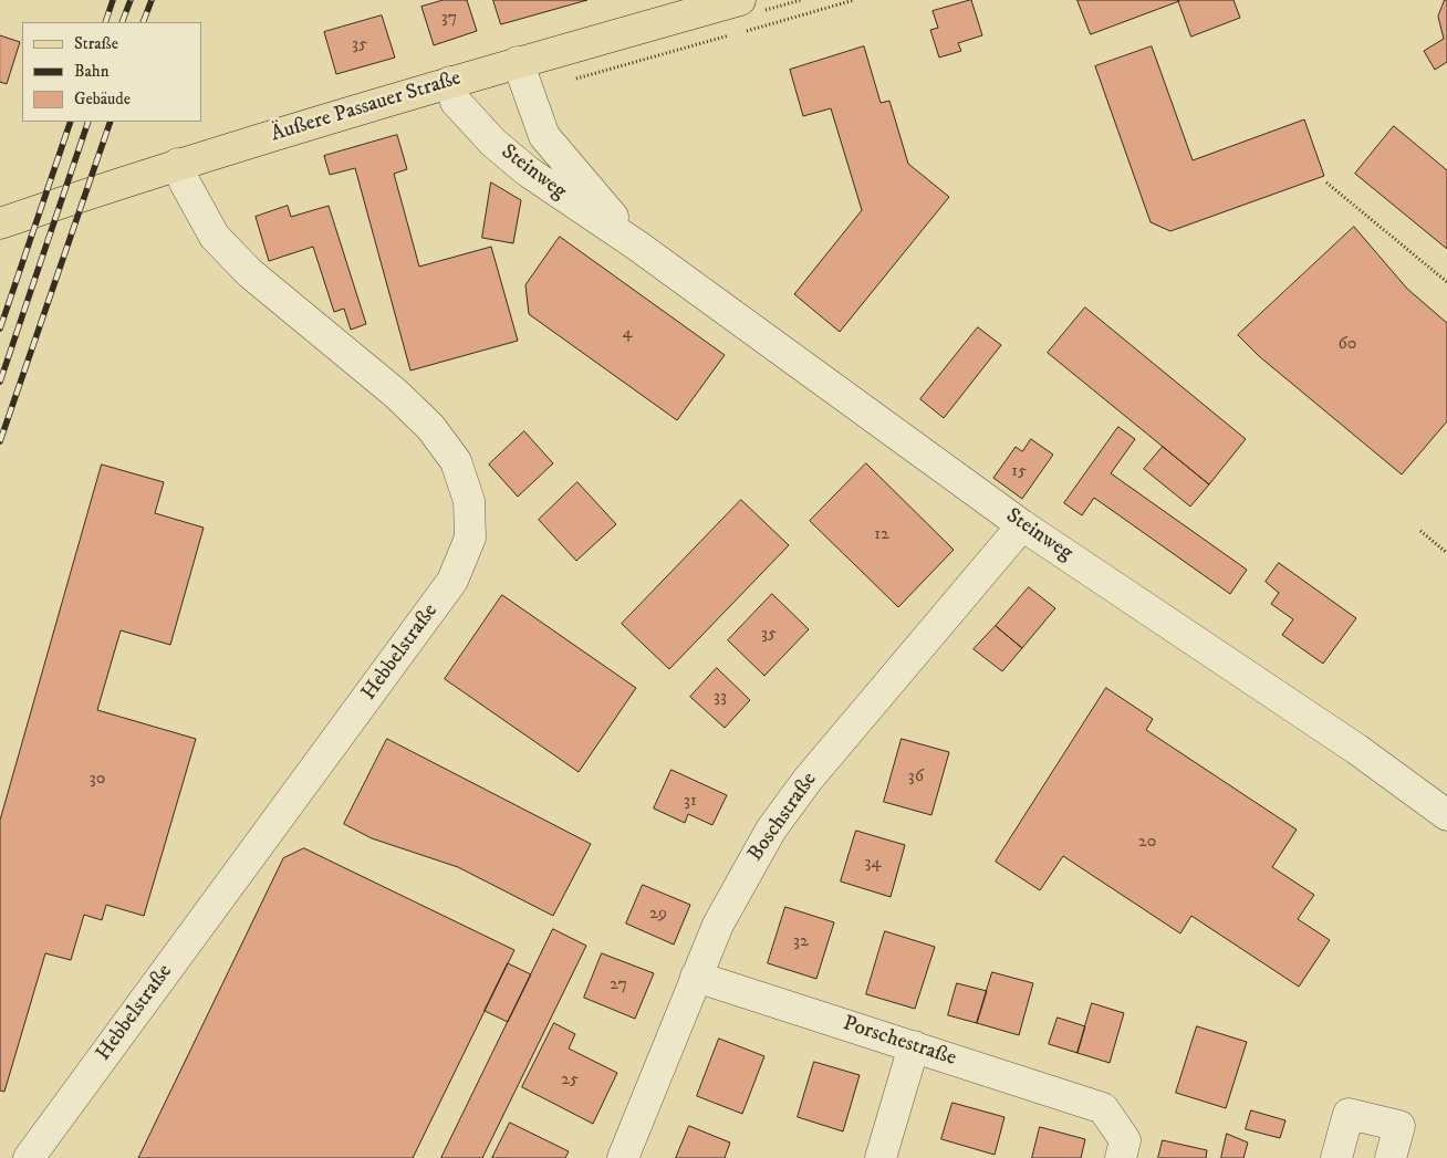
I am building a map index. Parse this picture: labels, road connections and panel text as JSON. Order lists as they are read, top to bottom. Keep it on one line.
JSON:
{"streets":{"main road":["Äußere Passauer Straße"],"street":["Steinweg","Hebbelstraße","Boschstraße","Porschestraße"]},"crossings":[["Äußere Passauer Straße","Steinweg"],["Äußere Passauer Straße","Hebbelstraße"],["Steinweg","Boschstraße"],["Boschstraße","Porschestraße"]],"house_numbers":["37","35","4","60","15","12","35","33","36","30","31","20","34","29","32","27","25"],"legend":["Straße","Bahn","Gebäude"]}
